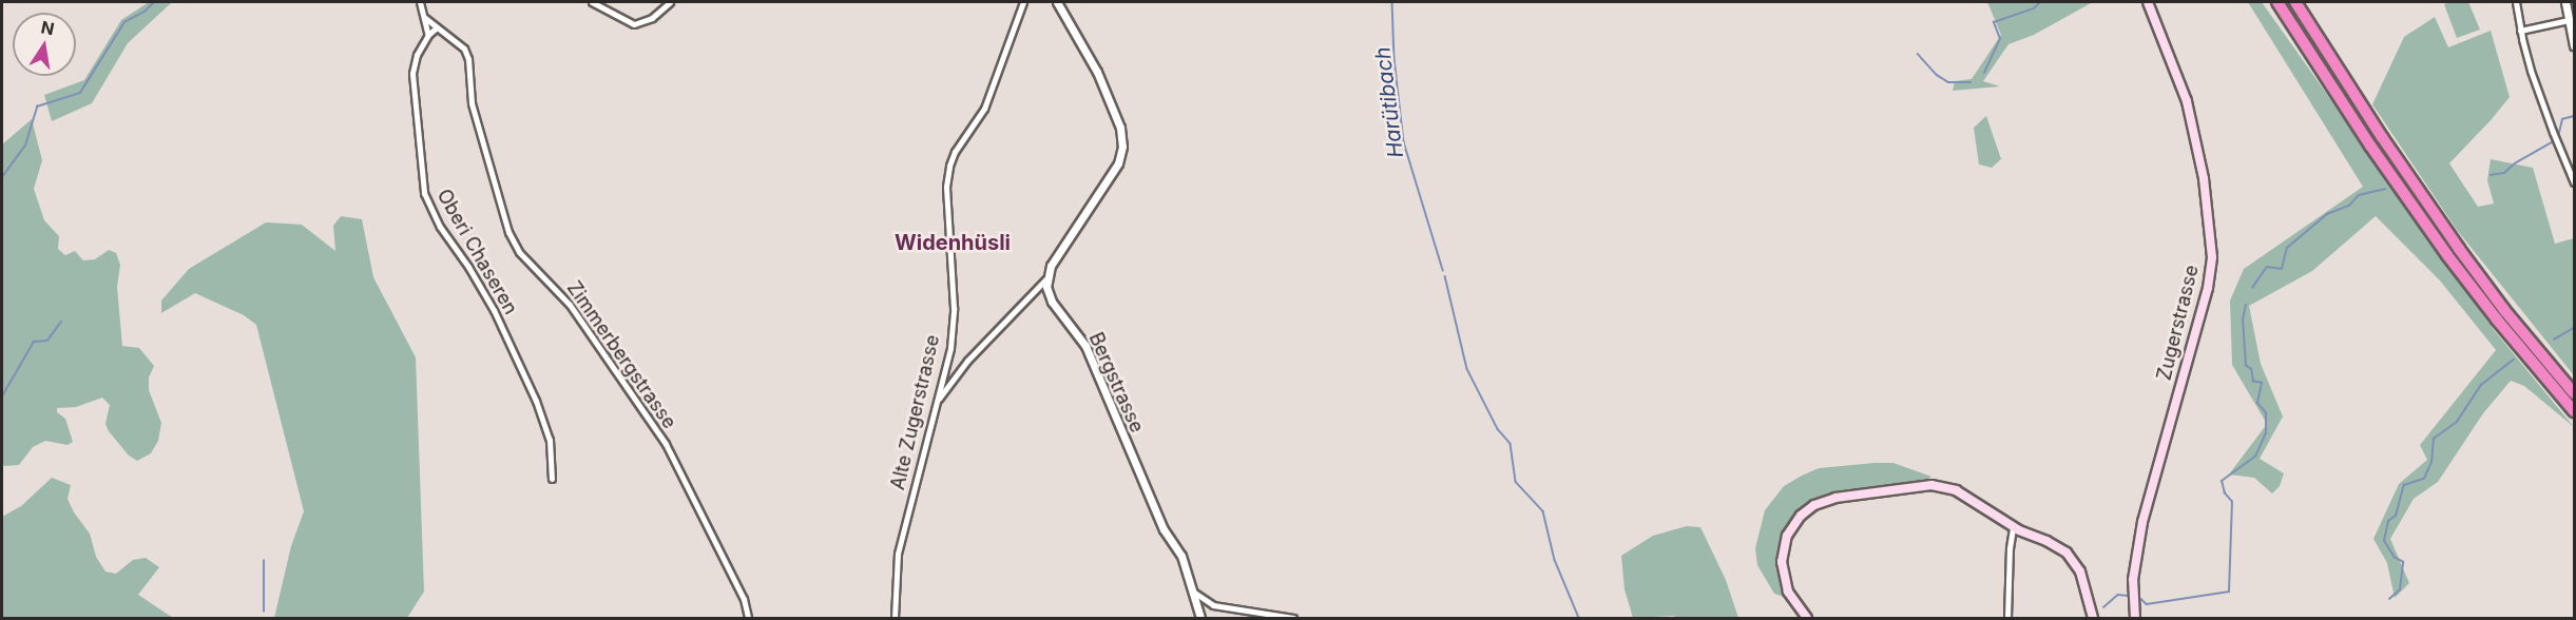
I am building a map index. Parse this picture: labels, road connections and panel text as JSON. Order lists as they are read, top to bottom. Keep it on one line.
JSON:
{"streets":{"main road":["Zugerstrasse"],"street":["Oberi Chaseren","Zimmerbergstrasse","Bergstrasse","Alte Zugerstrasse"]},"districts":["Widenhüsli"],"water":["Harütibach"],"north":"top"}
